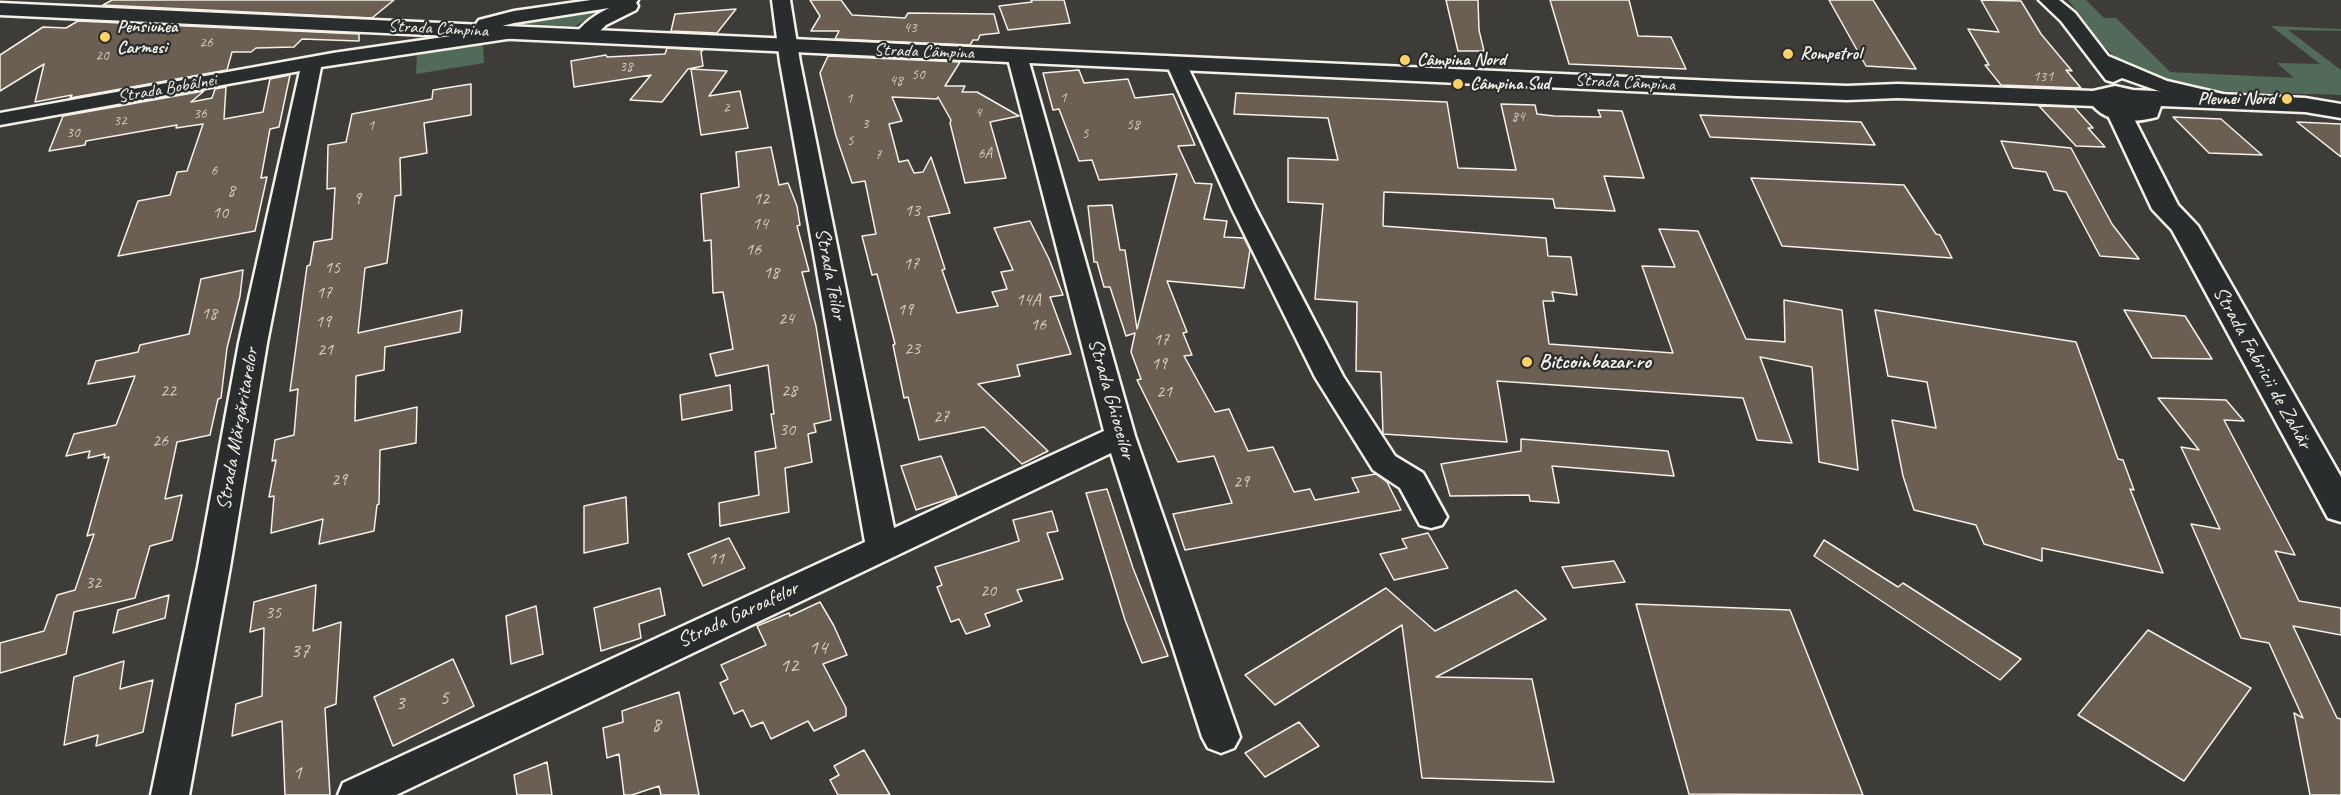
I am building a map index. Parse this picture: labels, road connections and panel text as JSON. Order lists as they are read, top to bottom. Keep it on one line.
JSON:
{"streets":{"main road":["Strada Câmpina","Strada Fabricii de Zahăr"],"street":["Strada Bobâlnei","Strada Teilor","Strada Ghioceilor","Strada Mărgăritarelor","Strada Garoafelor"]},"crossings":[["Strada Câmpina","Strada Bobâlnei"],["Strada Câmpina","Strada Teilor"],["Strada Câmpina","Strada Fabricii de Zahăr"],["Strada Câmpina","Strada Ghioceilor"],["Strada Bobâlnei","Strada Mărgăritarelor"],["Strada Teilor","Strada Garoafelor"],["Strada Ghioceilor","Strada Garoafelor"]],"places":["Pensiunea Carmesi","Rompetrol","Câmpina Nord","Câmpina Sud","Plevnei Nord","Bitcoinbazar.ro"],"house_numbers":["43","26","20","38","50","131","48","1","1","2","4","36","84","32","3","58","1","30","5","5","6A","7","6","8","9","12","13","10","14","16","17","15","18","17","14A","19","18","24","19","16","17","23","21","19","22","28","21","27","30","26","29","29","11","32","20","35","14","37","12","5","3","8","1"]}
